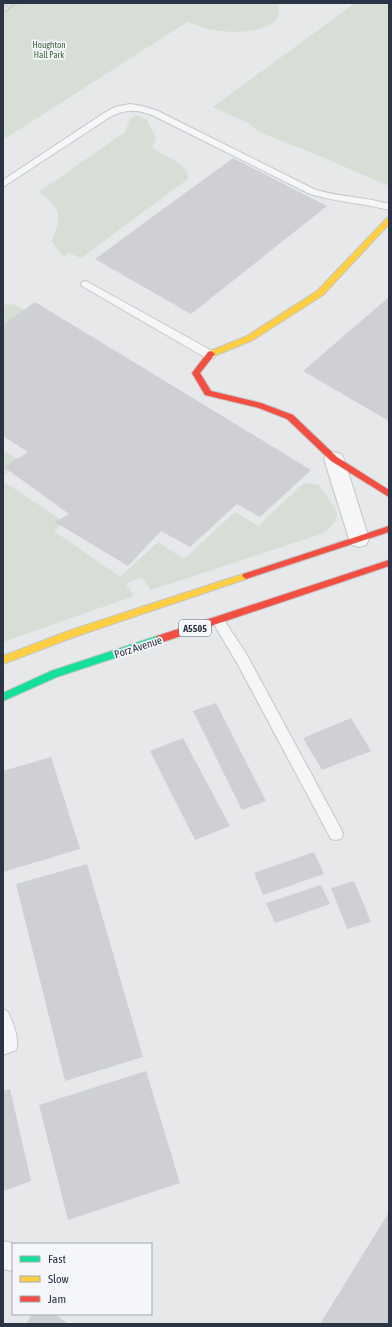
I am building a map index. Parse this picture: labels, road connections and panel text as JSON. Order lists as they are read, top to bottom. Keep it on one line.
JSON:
{"streets":{"main road":["A5505","Porz Avenue"]},"parks":["Houghton Hall Park"],"legend":["Fast","Slow","Jam"]}
